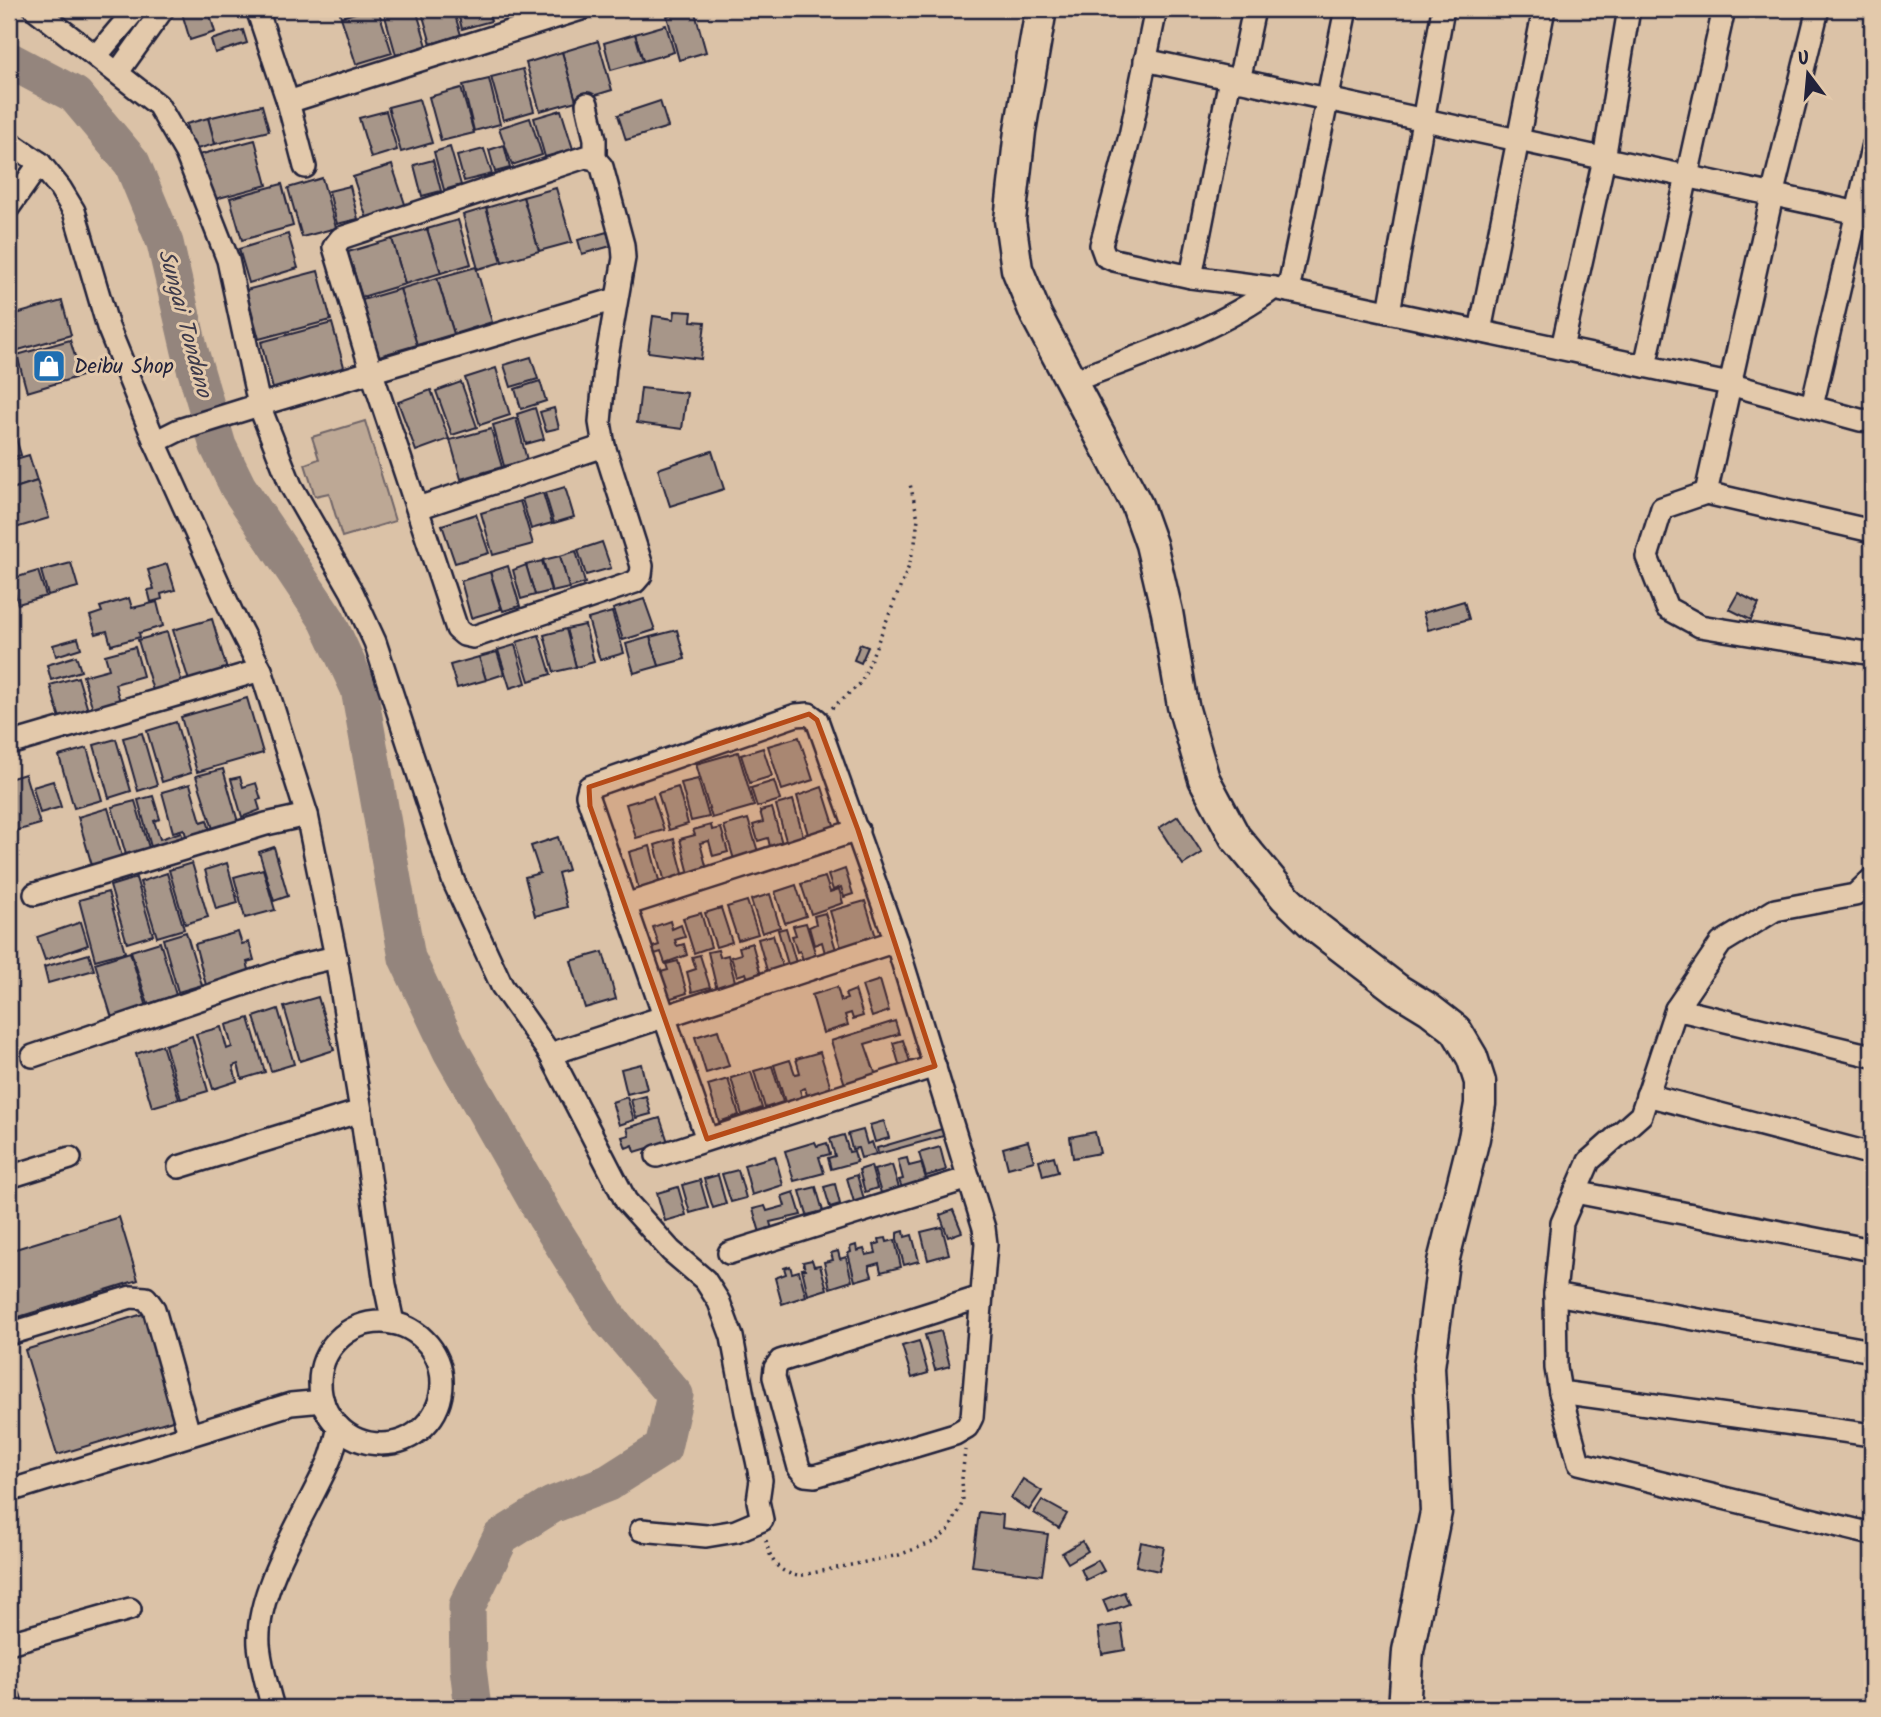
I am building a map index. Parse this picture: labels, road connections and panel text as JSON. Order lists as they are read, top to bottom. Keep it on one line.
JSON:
{"water":["Sungai Tondano"],"places":{"shop":["Deibu Shop"]},"north":"top"}
